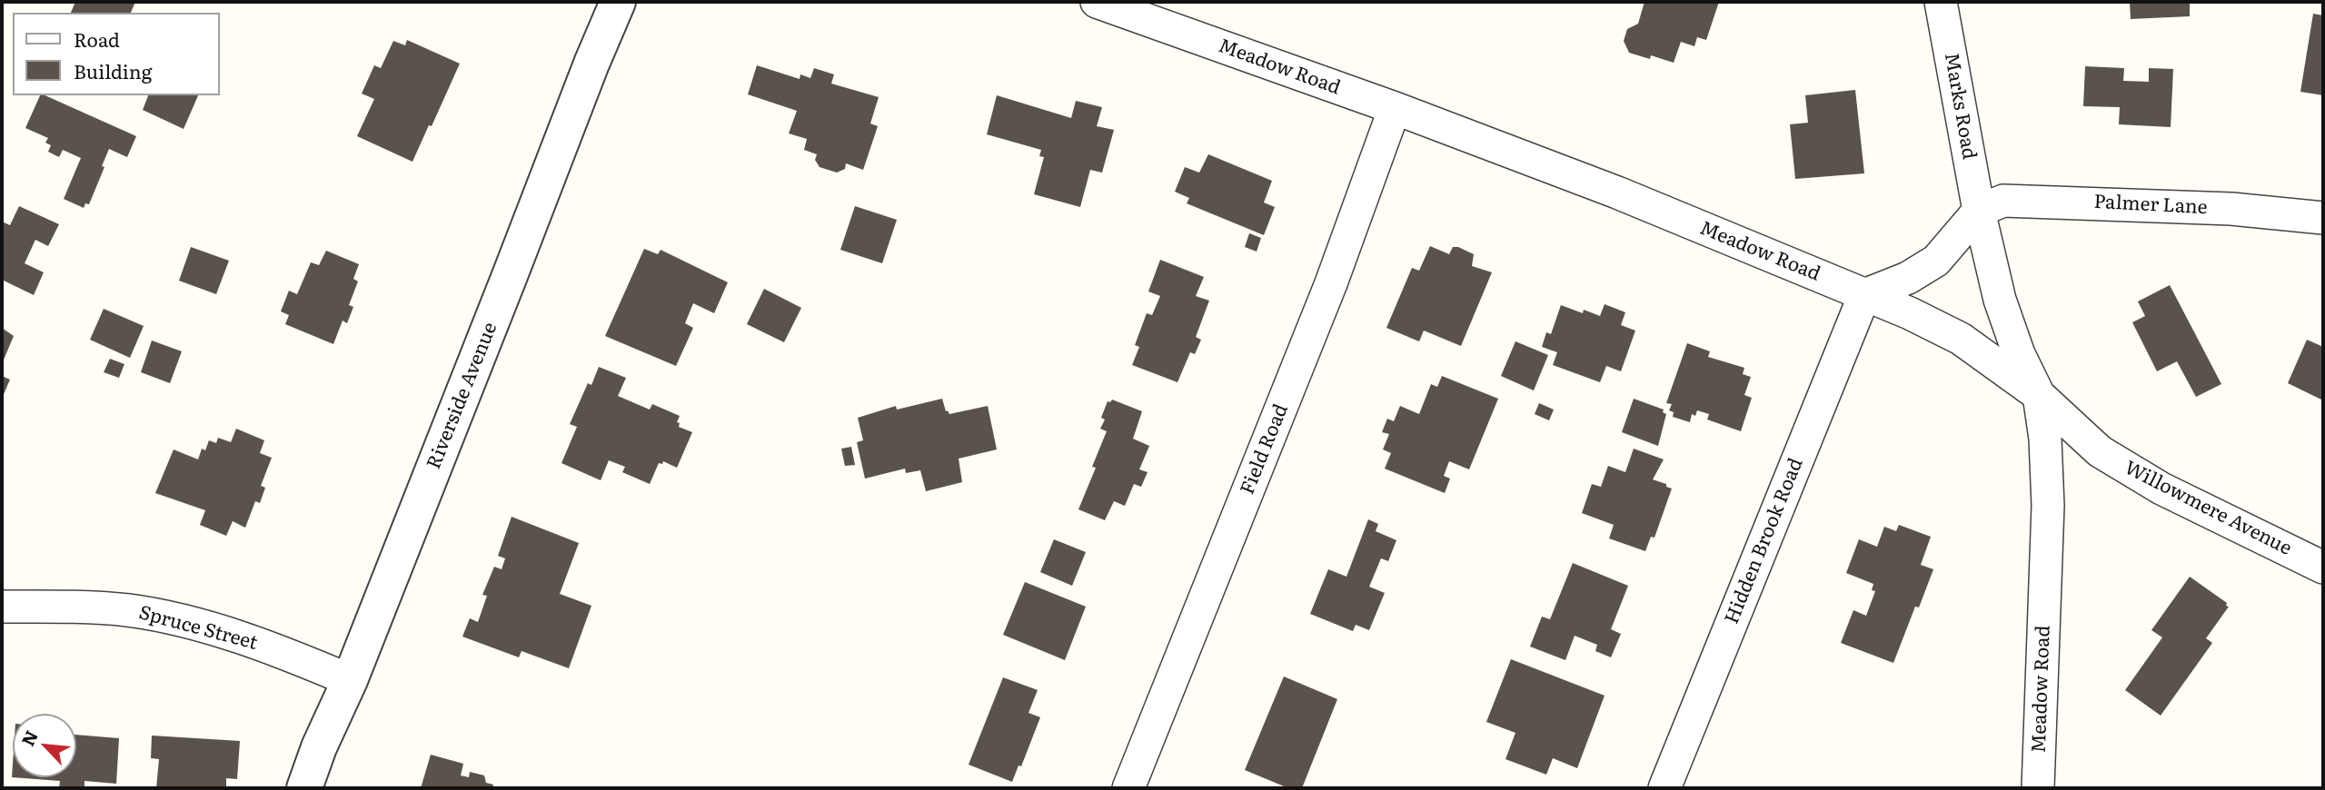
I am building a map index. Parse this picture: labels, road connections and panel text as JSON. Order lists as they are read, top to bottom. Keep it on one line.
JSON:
{"streets":{"street":["Meadow Road","Marks Road","Palmer Lane","Riverside Avenue","Field Road","Willowmere Avenue","Hidden Brook Road","Spruce Street"]},"crossings":[["Meadow Road","Marks Road"],["Meadow Road","Field Road"],["Meadow Road","Willowmere Avenue"],["Meadow Road","Hidden Brook Road"],["Marks Road","Palmer Lane"],["Marks Road","Willowmere Avenue"],["Riverside Avenue","Spruce Street"]],"legend":["Road","Building"],"north":"top left"}
